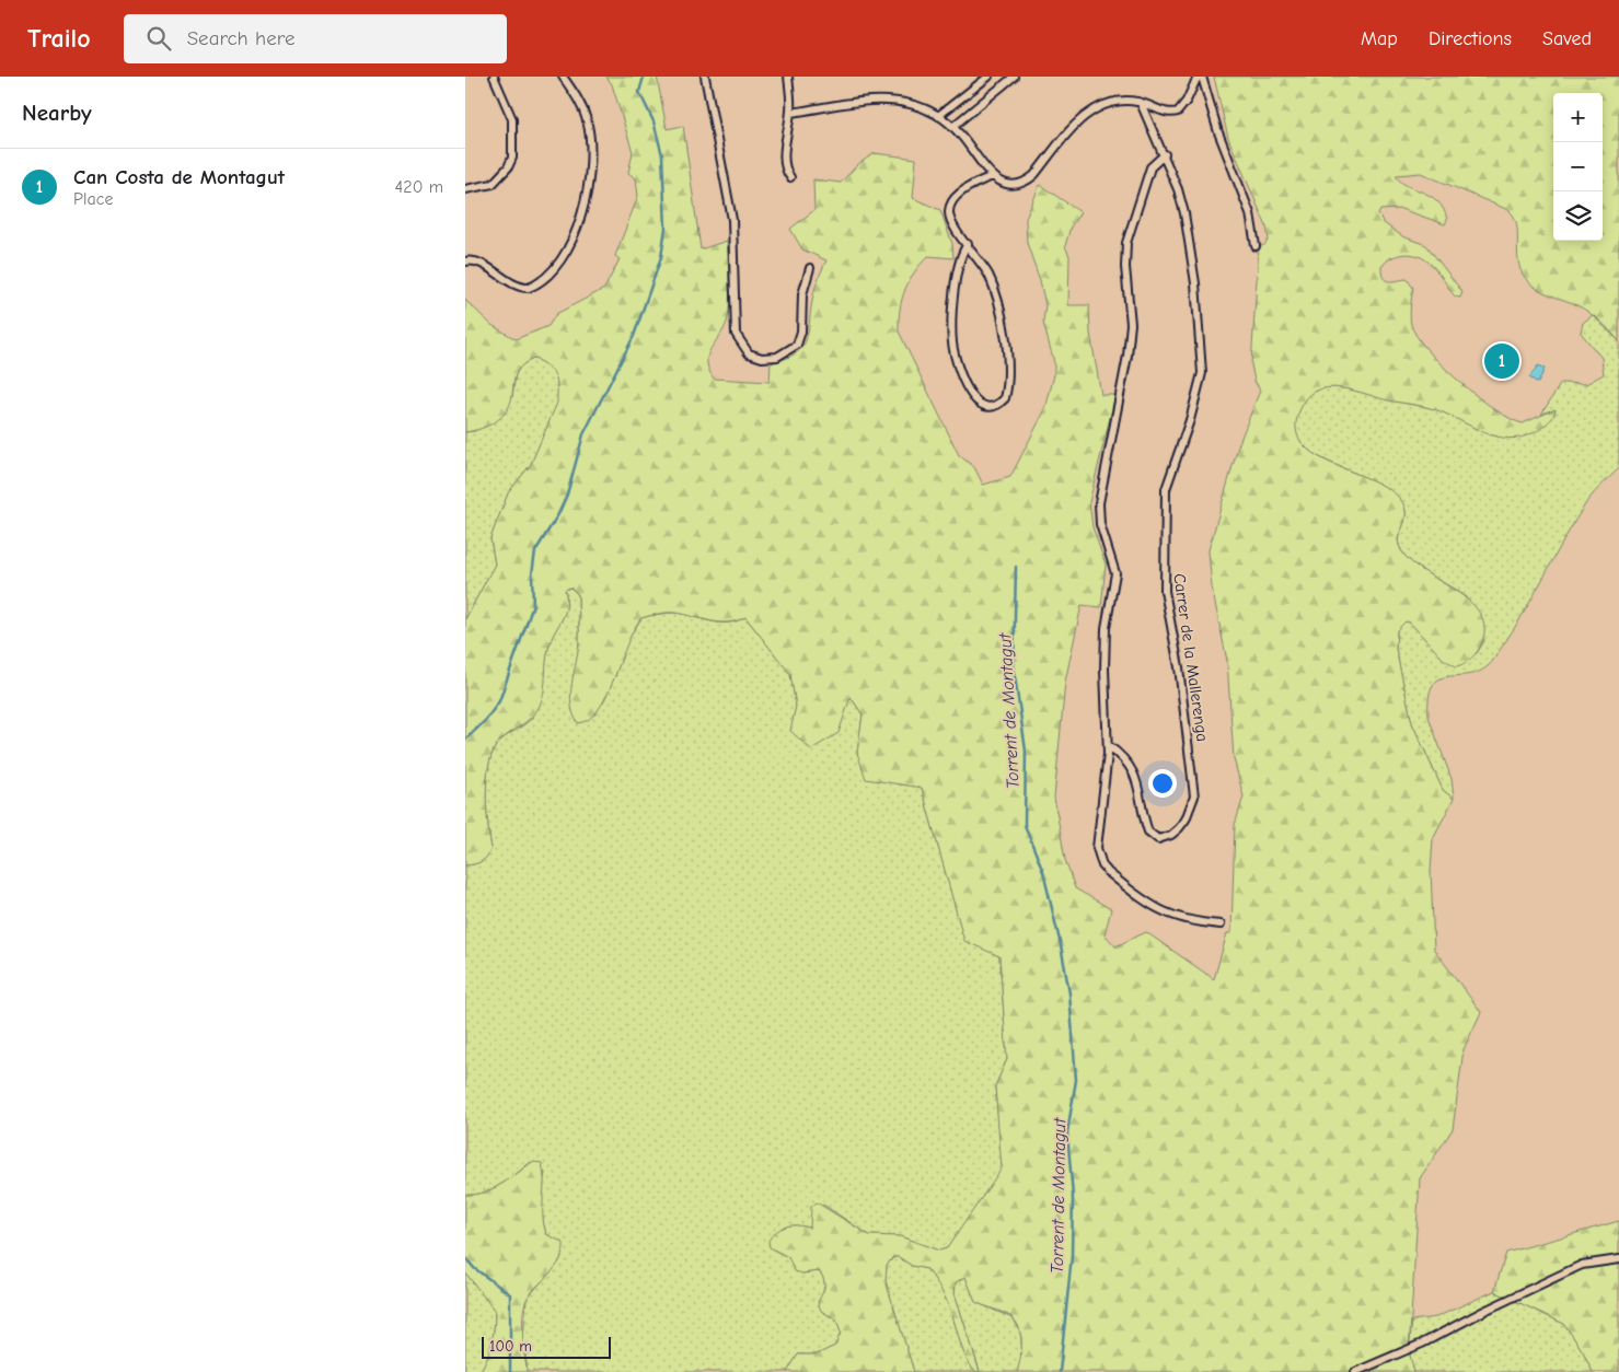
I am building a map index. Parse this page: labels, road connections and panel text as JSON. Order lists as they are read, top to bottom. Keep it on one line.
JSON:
{"streets":{"street":["Carrer de la Mallerenga"]},"water":["Torrent de Montagut"],"scale_bar":"100 m","page":{"header":"Trailo","search":"Search here","nav":["Map","Directions","Saved"],"heading":"Nearby","map_buttons":["+","−"],"list":[{"mark":"1","name":"Can Costa de Montagut","note":"Place","value":"420 m"}],"pins":"1","scale":"100 m"}}
